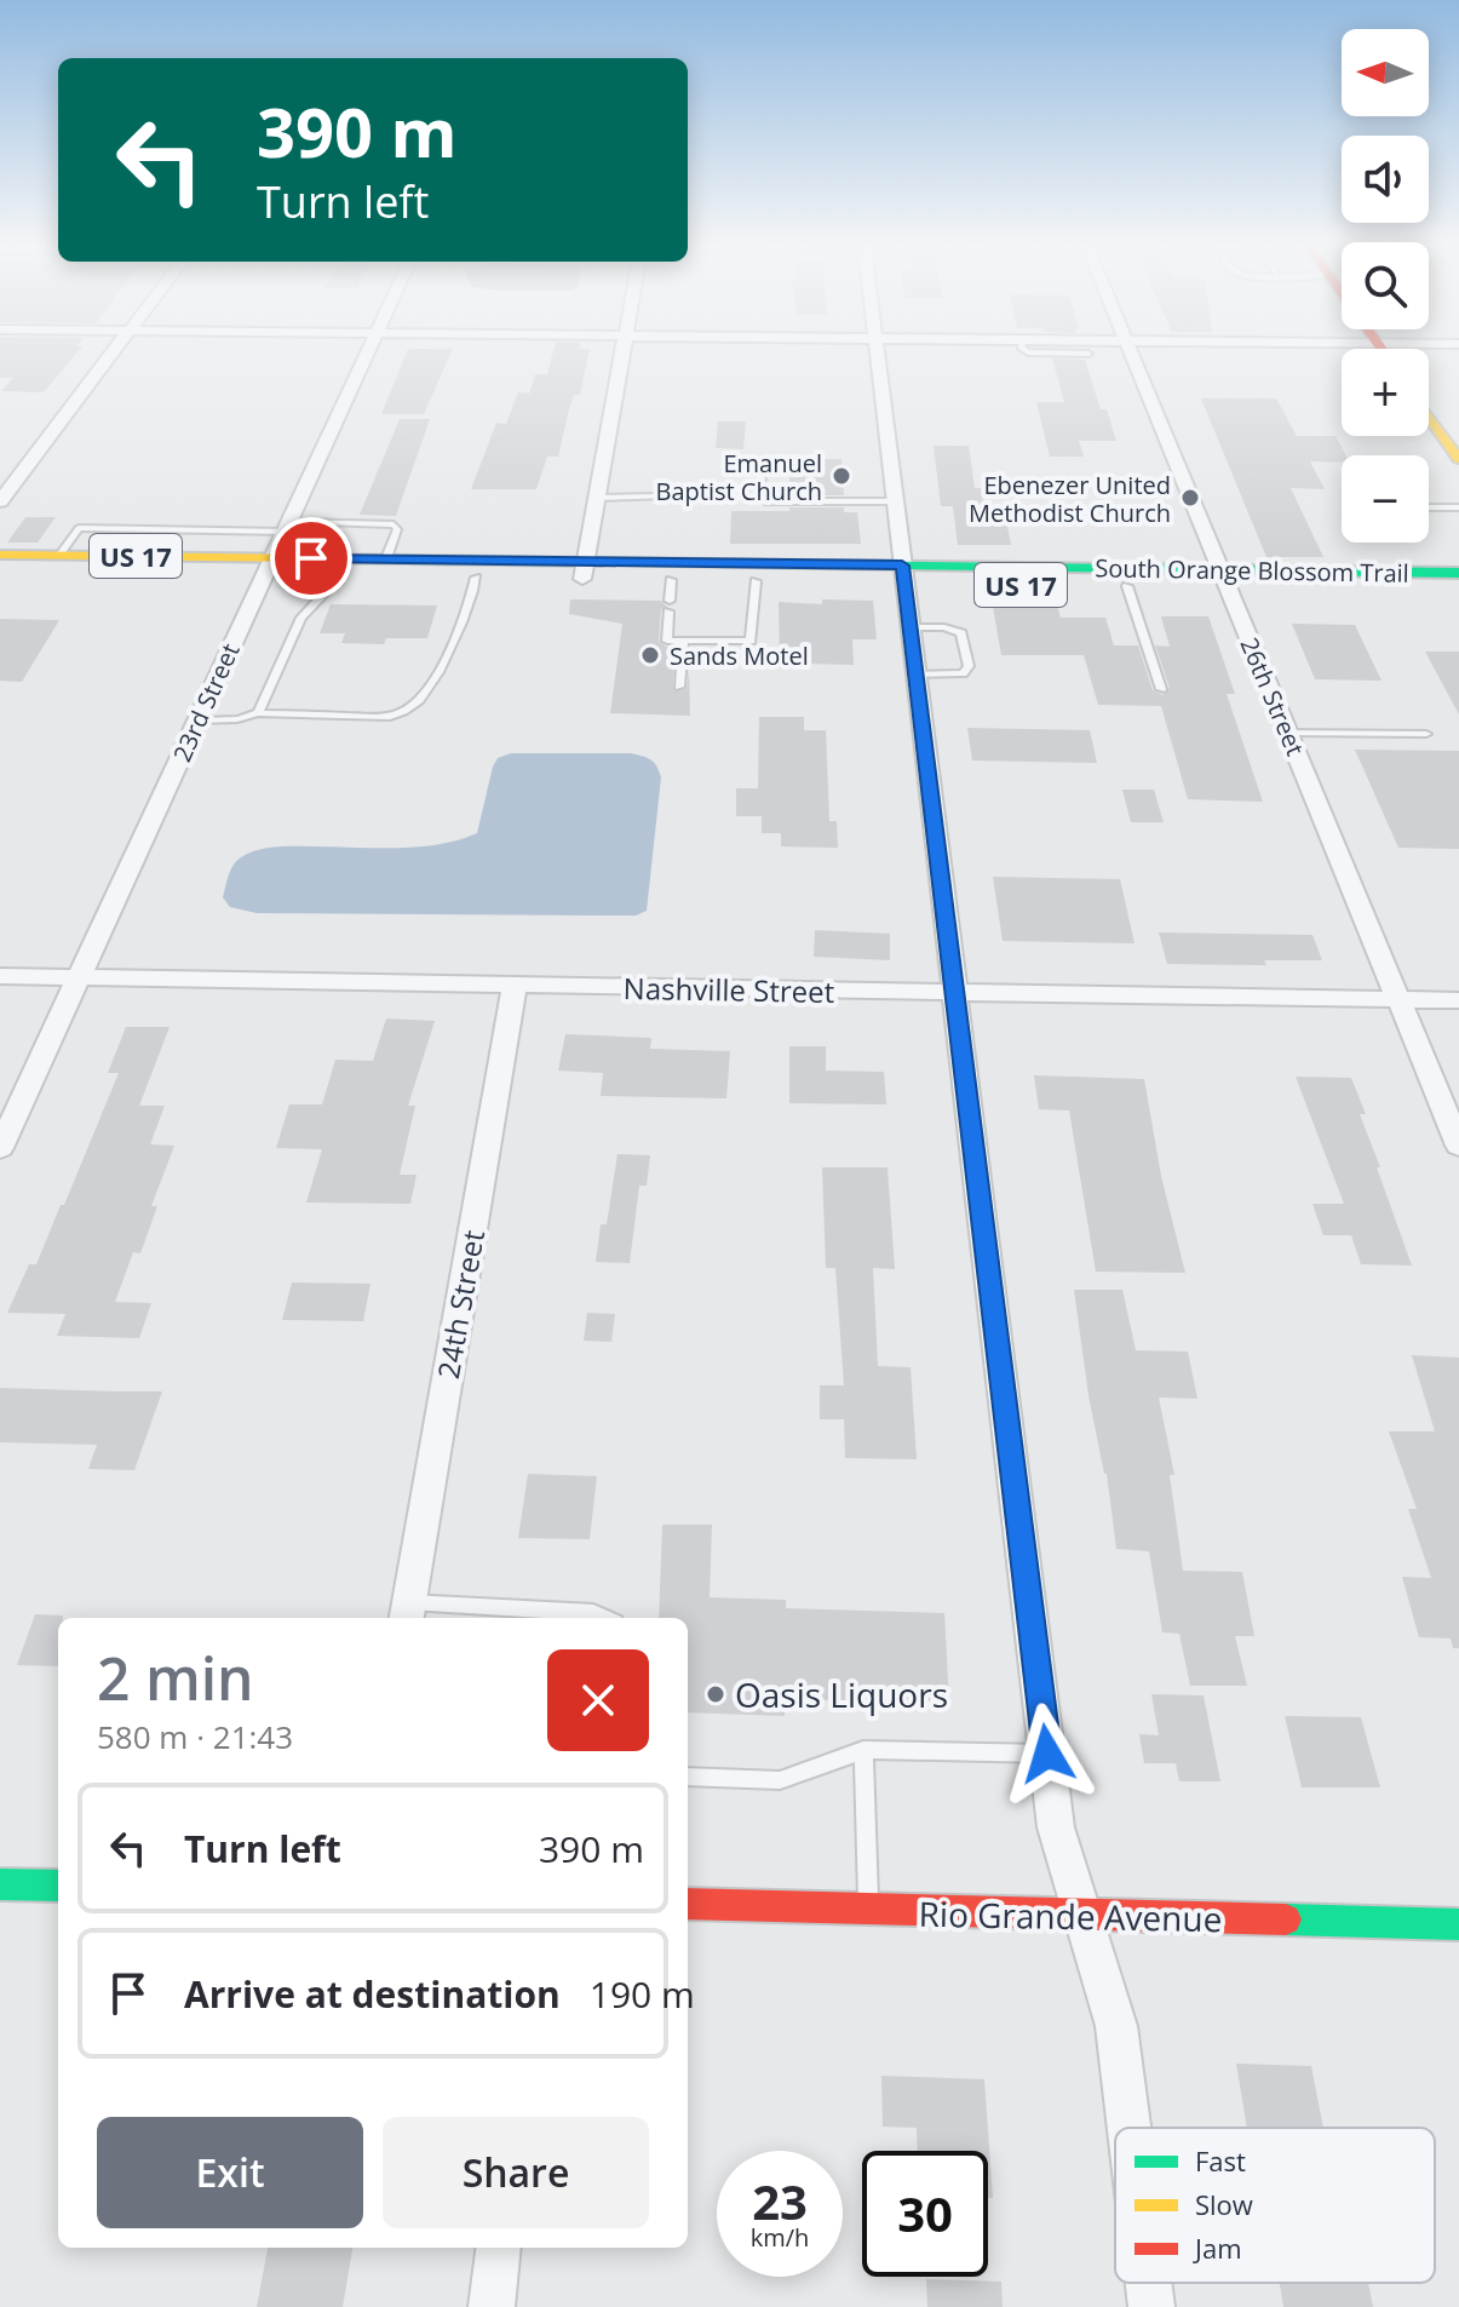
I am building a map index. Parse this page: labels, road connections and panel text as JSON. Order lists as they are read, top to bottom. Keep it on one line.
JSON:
{"streets":{"main road":["US 17","South Orange Blossom Trail","Rio Grande Avenue"],"street":["26th Street","23rd Street","Nashville Street","24th Street"]},"crossings":[["South Orange Blossom Trail","26th Street"],["South Orange Blossom Trail","23rd Street"],["26th Street","Nashville Street"],["23rd Street","Nashville Street"],["Nashville Street","24th Street"]],"places":["Emanuel Baptist Church","Ebenezer United Methodist Church","Sands Motel","Oasis Liquors"],"legend":["Fast","Slow","Jam"],"north":"left","page":{"map_buttons":["+","−"],"turn":["390 m","Turn left"],"heading":["2 min","580 m · 21:43"],"list":[{"name":"Turn left","value":"390 m"},{"name":"Arrive at destination","value":"190 m"}],"buttons":["Exit","Share"],"speed":"23 km/h","limit":"30"}}
